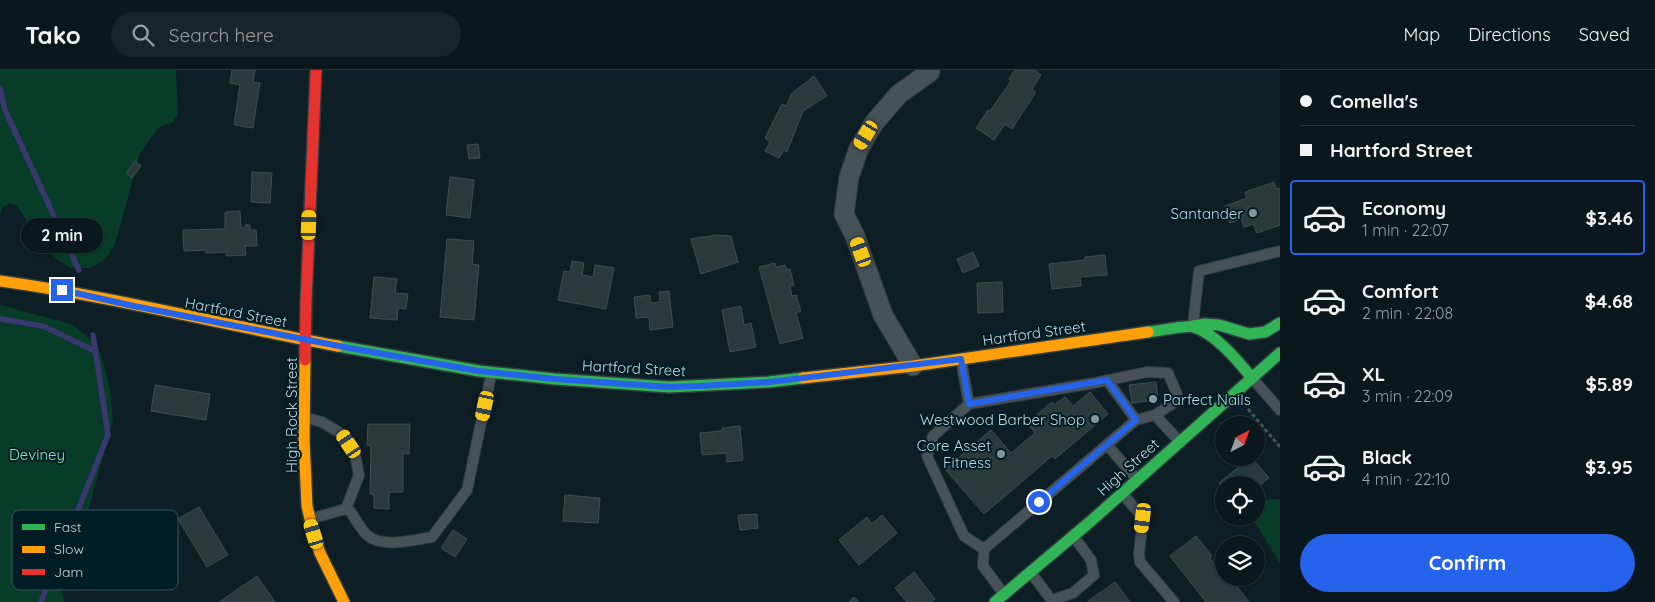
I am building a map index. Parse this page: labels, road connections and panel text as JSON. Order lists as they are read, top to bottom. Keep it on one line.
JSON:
{"streets":{"street":["Hartford Street","High Rock Street","High Street"]},"crossings":[["Hartford Street","High Rock Street"]],"parks":["Deviney"],"places":["Santander","Parfect Nails","Westwood Barber Shop","Core Asset Fitness"],"legend":["Fast","Slow","Jam"],"north":"top right","page":{"header":"Tako","search":"Search here","nav":["Map","Directions","Saved"],"banner":["Comella's","Hartford Street"],"list":[{"name":"Economy","note":"1 min · 22:07","value":"$3.46"},{"name":"Comfort","note":"2 min · 22:08","value":"$4.68"},{"name":"XL","note":"3 min · 22:09","value":"$5.89"},{"name":"Black","note":"4 min · 22:10","value":"$3.95"}],"bubble":"2 min","buttons":"Confirm"}}
